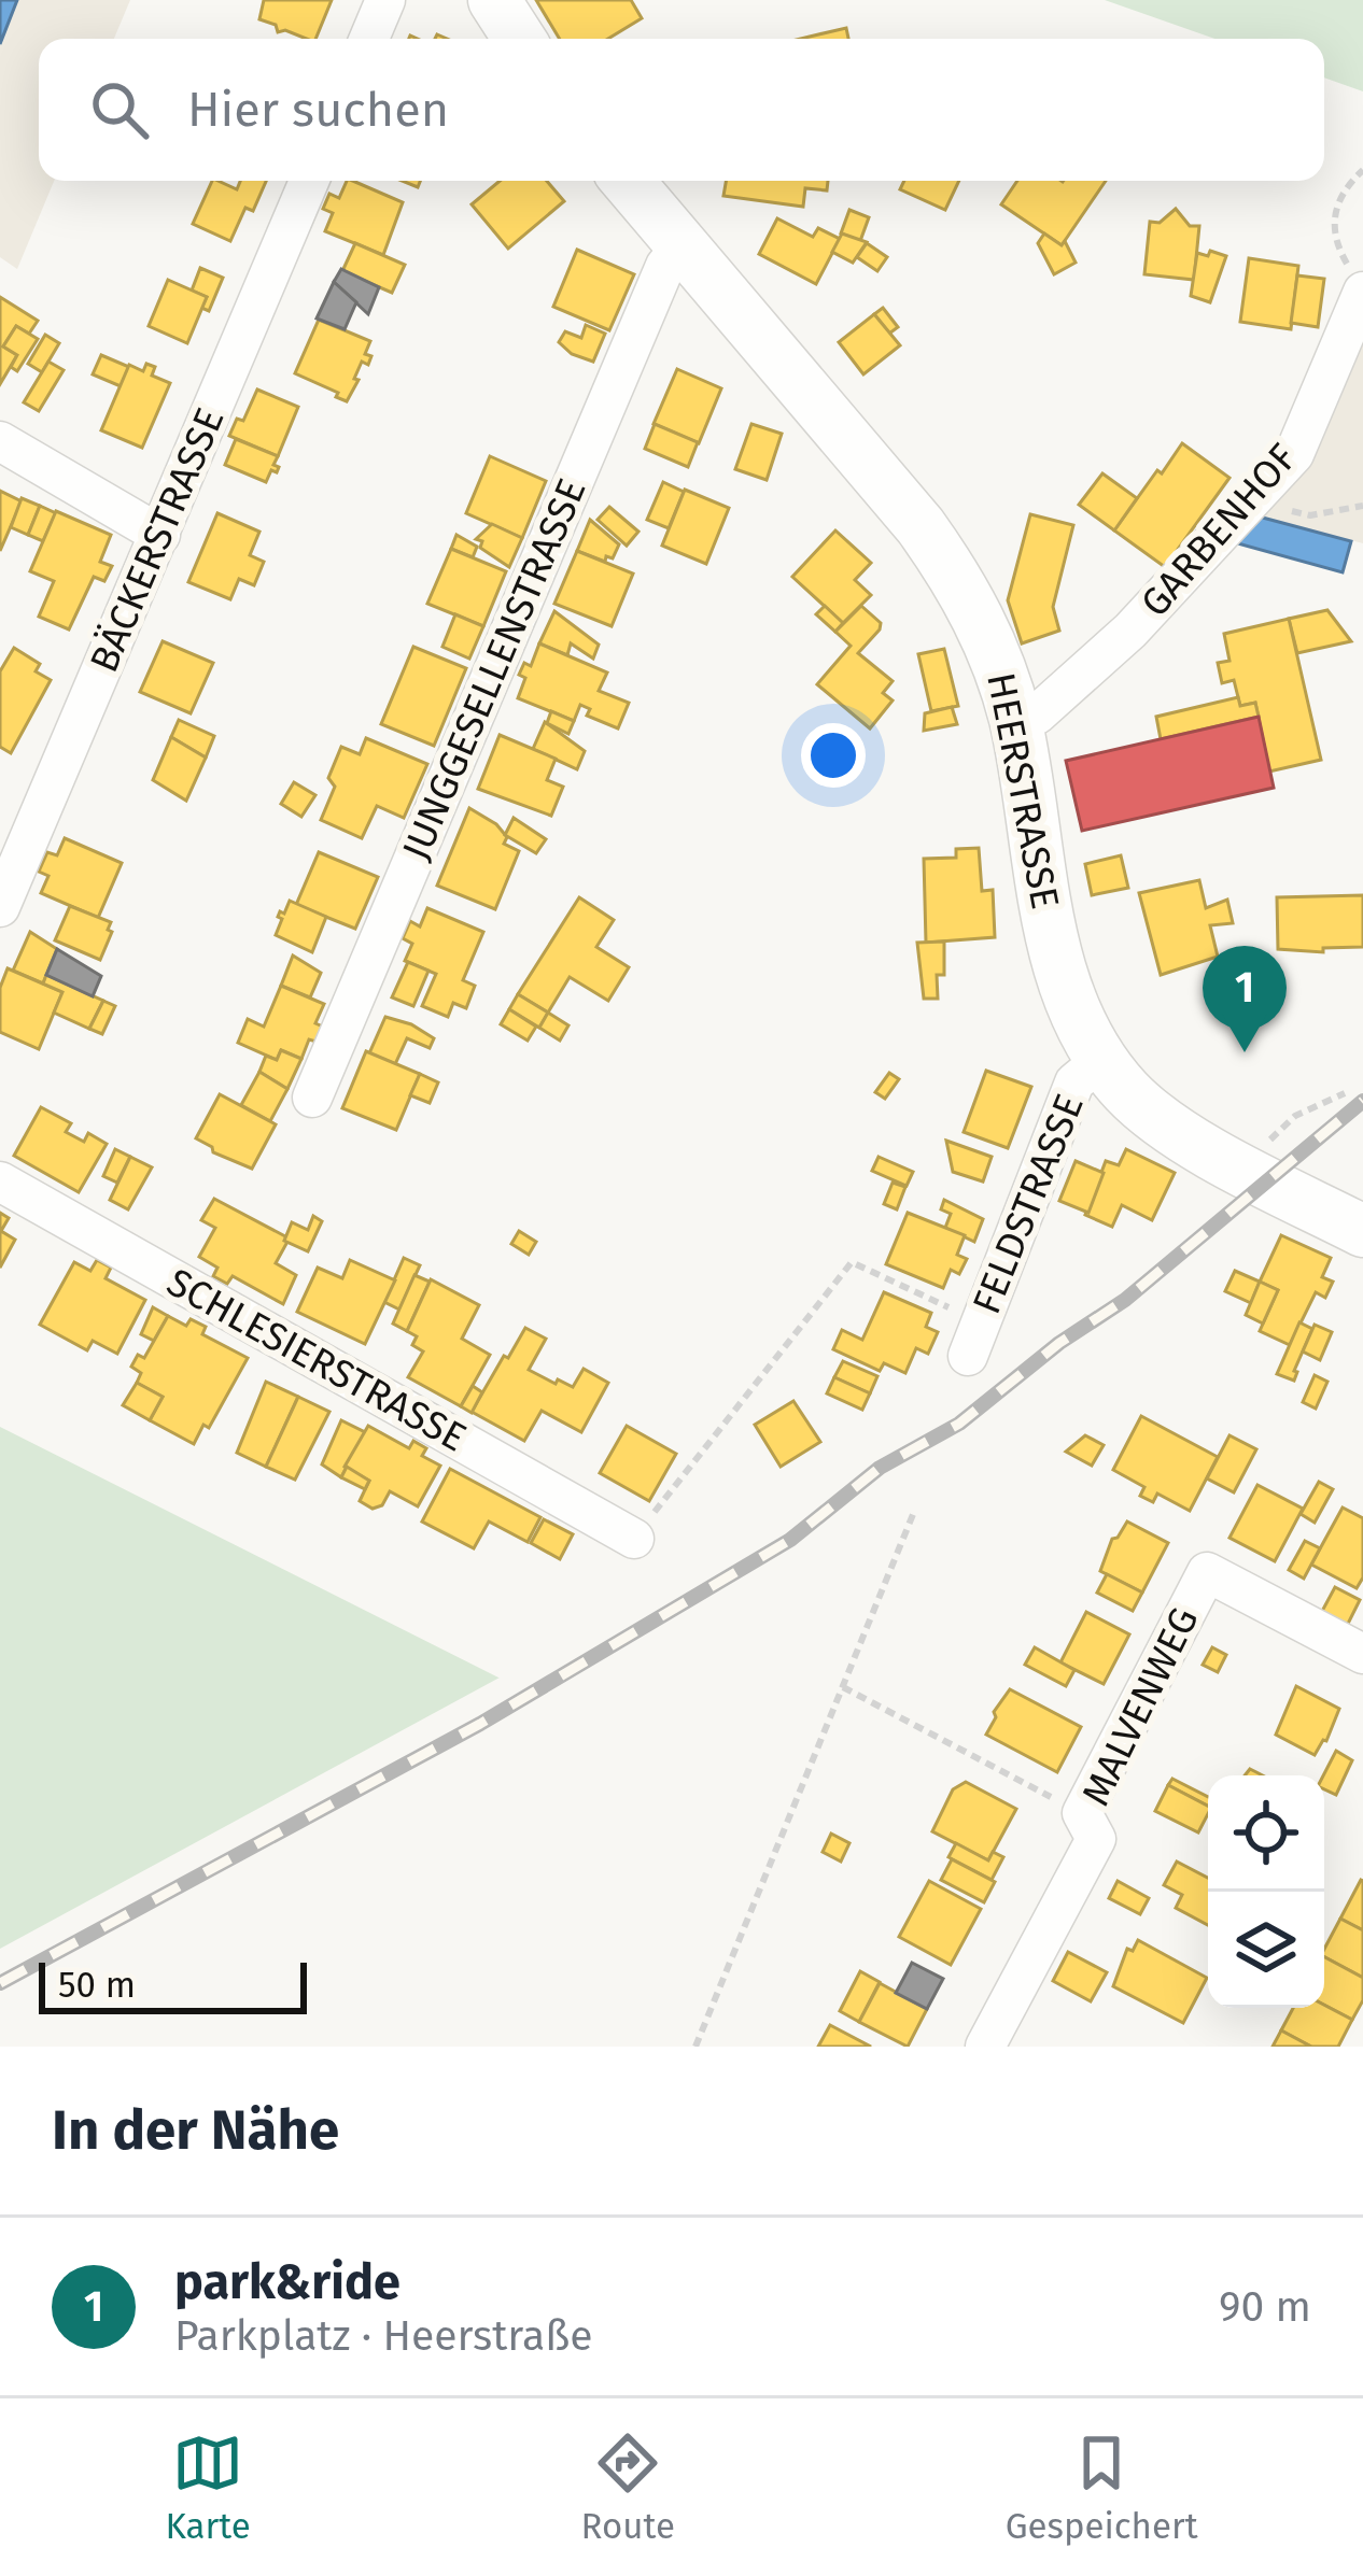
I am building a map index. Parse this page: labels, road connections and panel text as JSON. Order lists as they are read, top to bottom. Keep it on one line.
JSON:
{"streets":{"street":["GARBENHOF","BÄCKERSTRASSE","JUNGGESELLENSTRASSE","HEERSTRASSE","FELDSTRASSE","SCHLESIERSTRASSE","MALVENWEG"]},"crossings":[["GARBENHOF","HEERSTRASSE"],["JUNGGESELLENSTRASSE","HEERSTRASSE"],["HEERSTRASSE","FELDSTRASSE"]],"scale_bar":"50 m","page":{"search":"Hier suchen","pins":"1","scale":"50 m","heading":"In der Nähe","list":[{"mark":"1","name":"park&ride","note":"Parkplatz · Heerstraße","value":"90 m"}],"nav":["Karte","Route","Gespeichert"]}}
